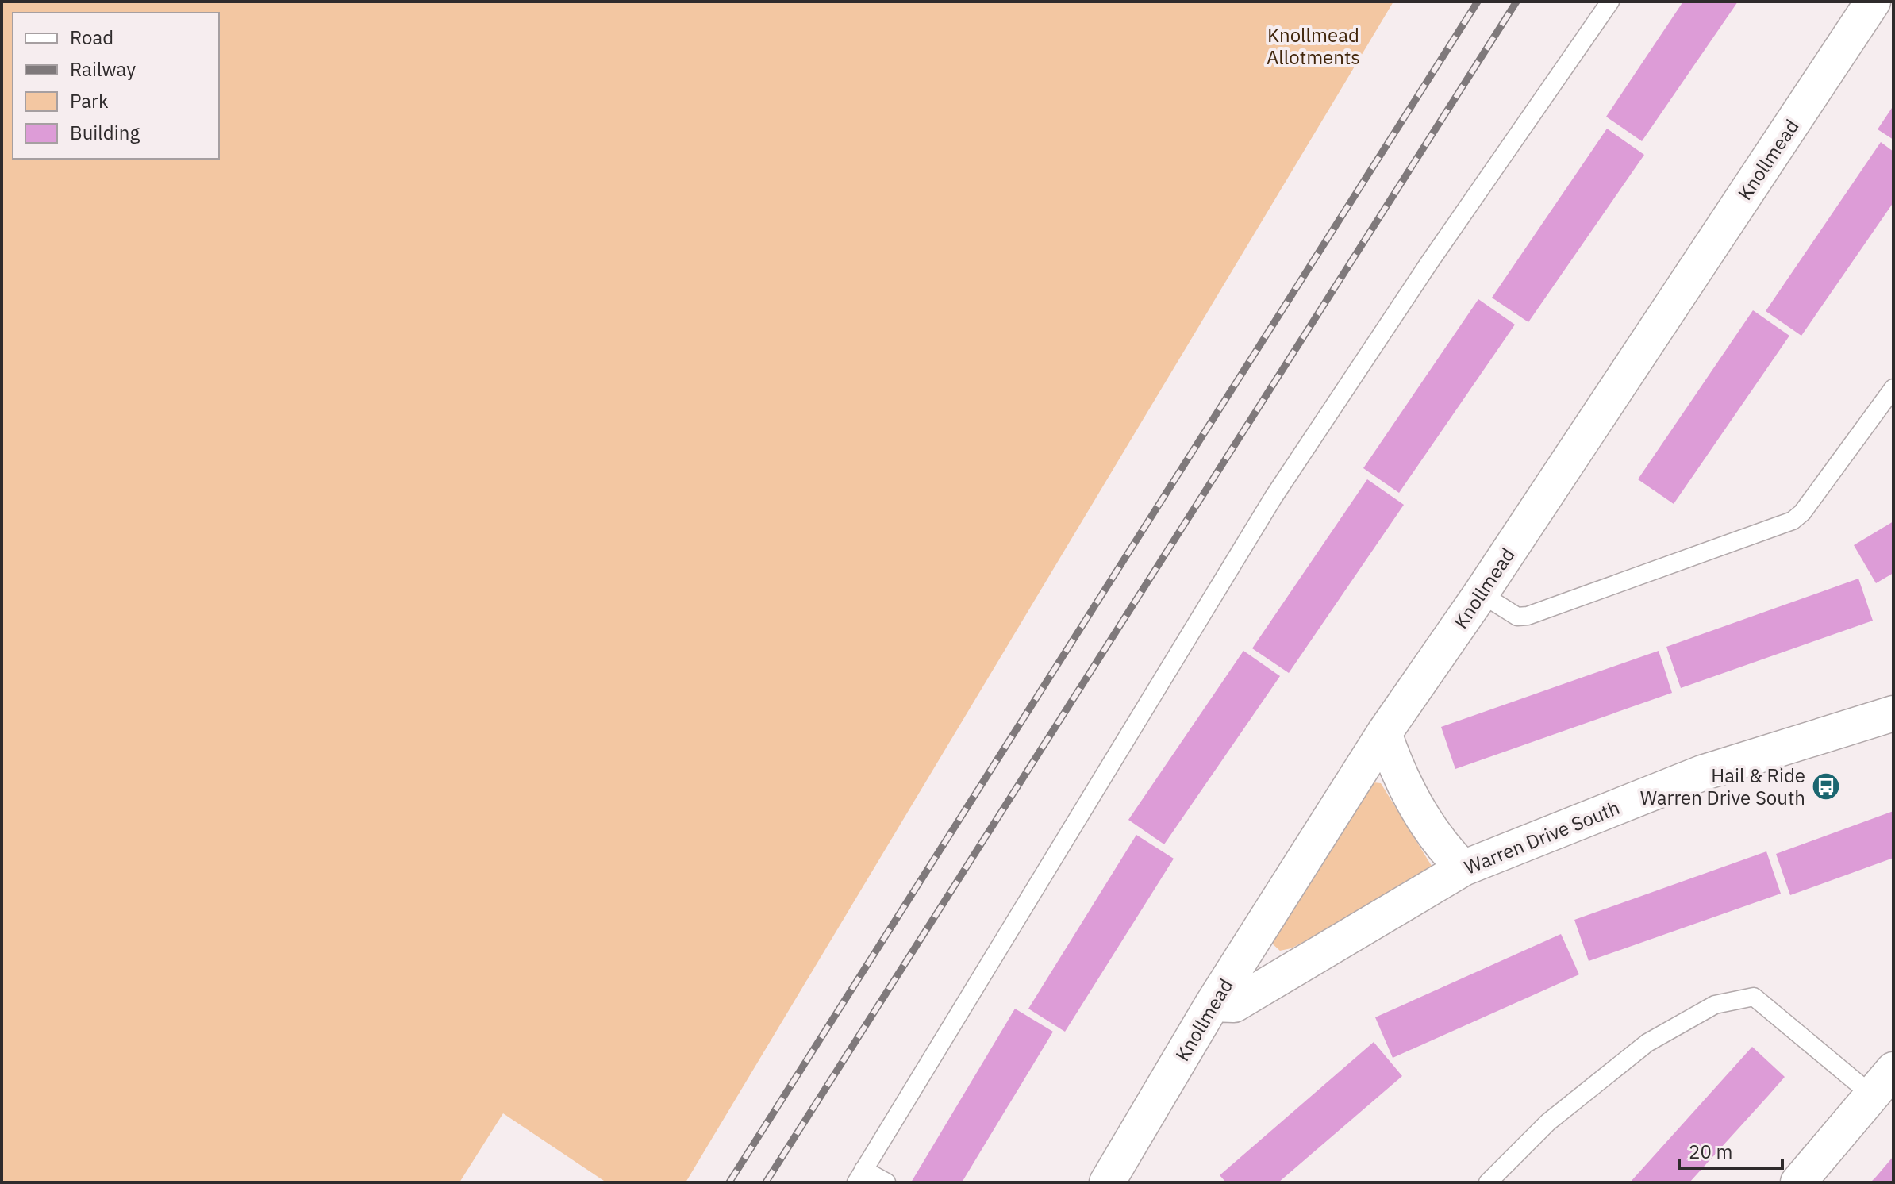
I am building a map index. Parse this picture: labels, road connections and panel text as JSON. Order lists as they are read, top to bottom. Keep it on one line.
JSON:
{"streets":{"street":["Knollmead","Warren Drive South"]},"crossings":[["Knollmead","Warren Drive South"]],"parks":["Knollmead Allotments"],"places":{"bus stop":["Hail & Ride Warren Drive South"]},"legend":["Road","Railway","Park","Building"],"scale_bar":"20 m"}
